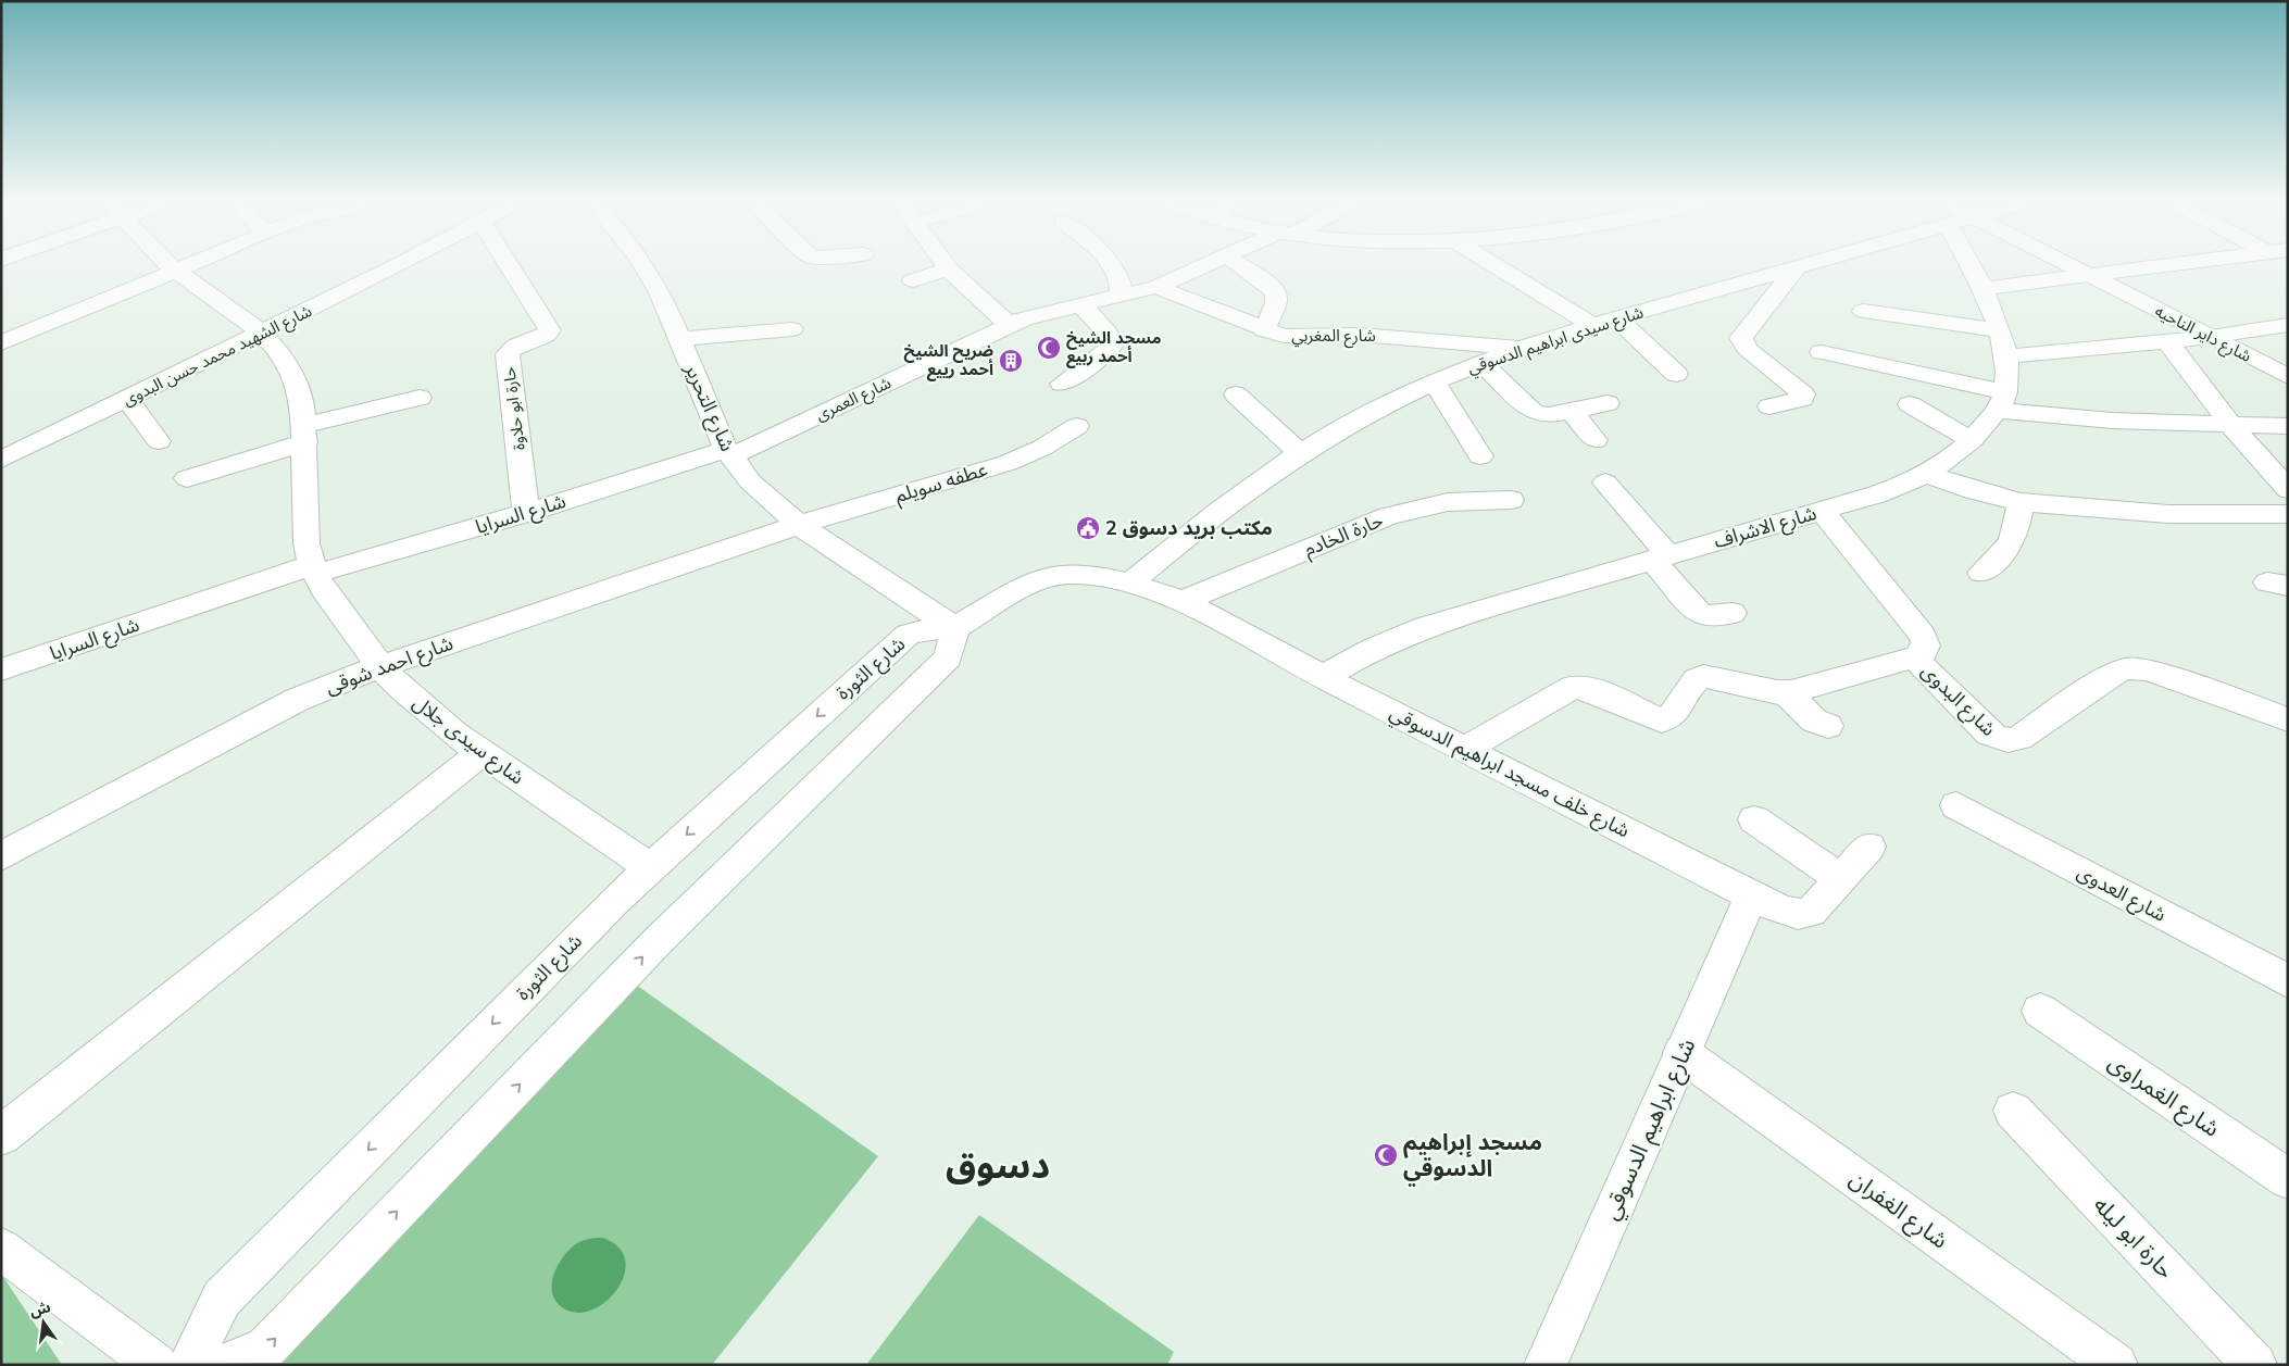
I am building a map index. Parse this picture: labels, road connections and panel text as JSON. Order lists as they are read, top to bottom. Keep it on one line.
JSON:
{"streets":{"street":["شارع داير الناحيه","شارع المغربي","شارع سيدى ابراهيم الدسوقي","شارع الشهيد محمد حسن البدوى","شارع العمرى","شارع التحرير","حارة ابو حلاوة","عطفه سويلم","شارع السرايا","شارع الاشراف","حارة الخادم","شارع احمد شوقى","شارع الثورة","شارع البدوى","شارع سيدى جلال","شارع خلف مسجد ابراهيم الدسوقي","شارع العدوى","شارع الغمراوى","شارع ابراهيم الدسوقي","شارع الغفران","حارة ابو ليله"]},"crossings":[["شارع المغربي","شارع سيدى ابراهيم الدسوقي"],["شارع المغربي","شارع العمرى"],["شارع سيدى ابراهيم الدسوقي","شارع خلف مسجد ابراهيم الدسوقي"],["شارع الشهيد محمد حسن البدوى","شارع سيدى جلال"],["شارع العمرى","شارع التحرير"],["شارع العمرى","شارع السرايا"],["شارع التحرير","عطفه سويلم"],["شارع التحرير","شارع السرايا"],["شارع التحرير","شارع احمد شوقى"],["شارع التحرير","شارع الثورة"],["حارة ابو حلاوة","شارع السرايا"],["عطفه سويلم","شارع احمد شوقى"],["شارع السرايا","شارع سيدى جلال"],["شارع الاشراف","شارع البدوى"],["شارع الاشراف","شارع خلف مسجد ابراهيم الدسوقي"],["حارة الخادم","شارع خلف مسجد ابراهيم الدسوقي"],["شارع احمد شوقى","شارع سيدى جلال"],["شارع الثورة","شارع سيدى جلال"],["شارع خلف مسجد ابراهيم الدسوقي","شارع ابراهيم الدسوقي"],["شارع ابراهيم الدسوقي","شارع الغفران"]],"districts":["دسوق"],"places":{"mosque":["مسجد الشيخ أحمد ربيع","مسجد إبراهيم الدسوقي"],"building":["ضريح الشيخ أحمد رييع"],"public building":["مكتب بريد دسوق 2"]},"north":"top"}
